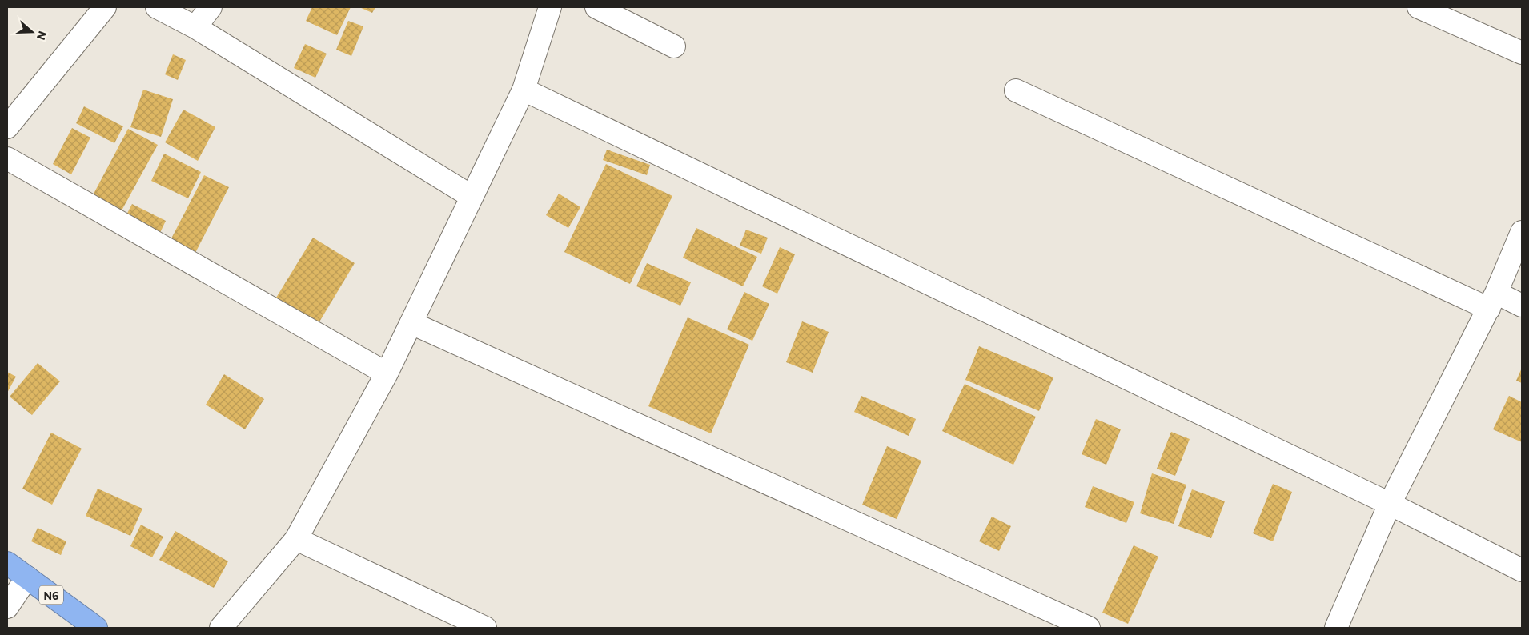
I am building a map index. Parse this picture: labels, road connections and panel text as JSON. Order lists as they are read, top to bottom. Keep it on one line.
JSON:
{"streets":{"highway":["N6"]},"north":"right"}
